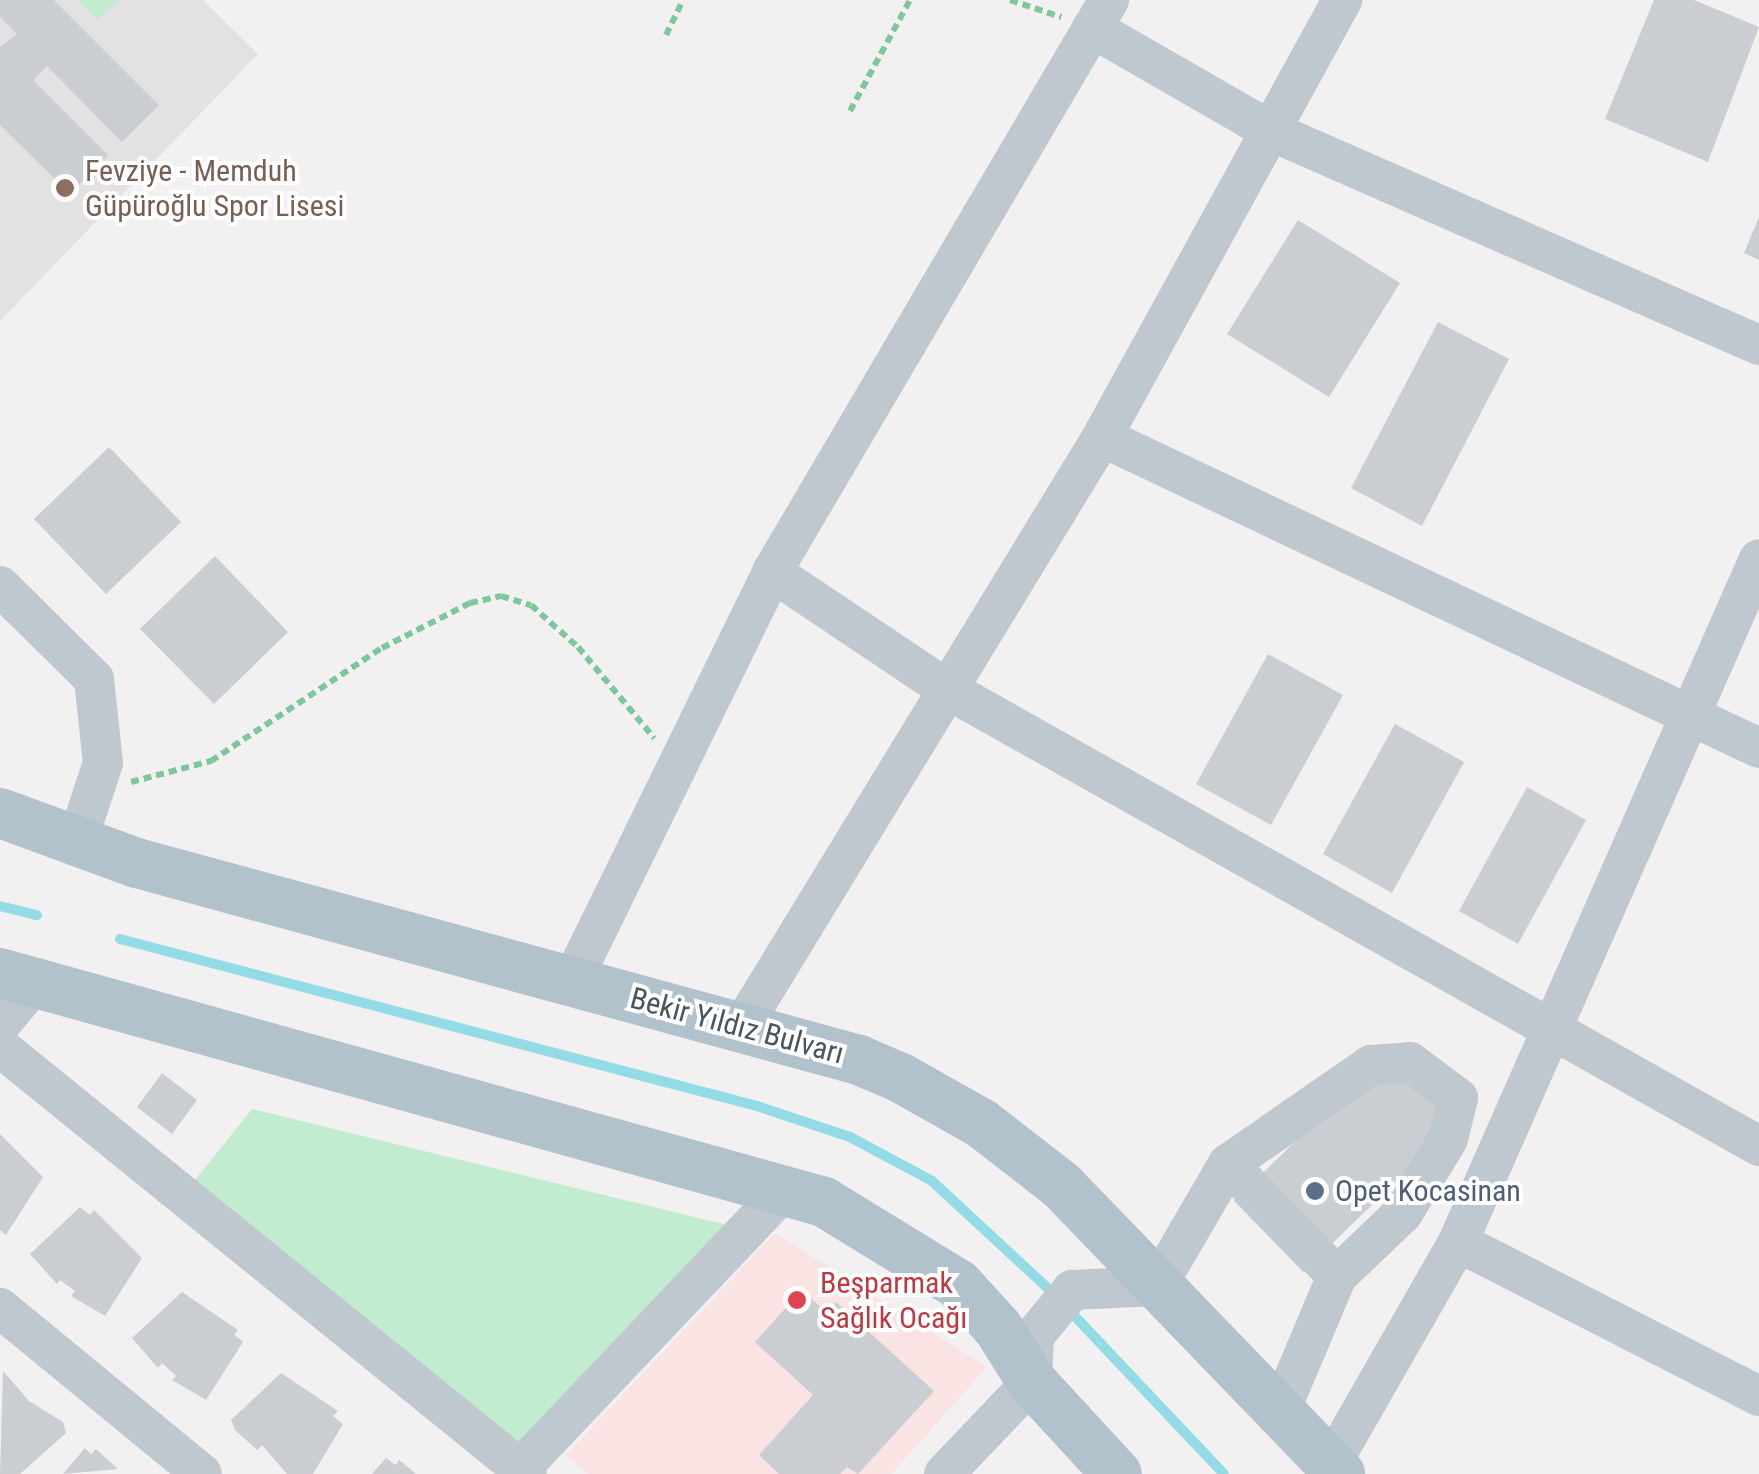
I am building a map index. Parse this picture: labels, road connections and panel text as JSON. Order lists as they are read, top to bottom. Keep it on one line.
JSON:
{"streets":{"main road":["Bekir Yıldız Bulvarı"]},"places":["Fevziye - Memduh Güpüroğlu Spor Lisesi","Opet Kocasinan","Beşparmak Sağlık Ocağı"]}
